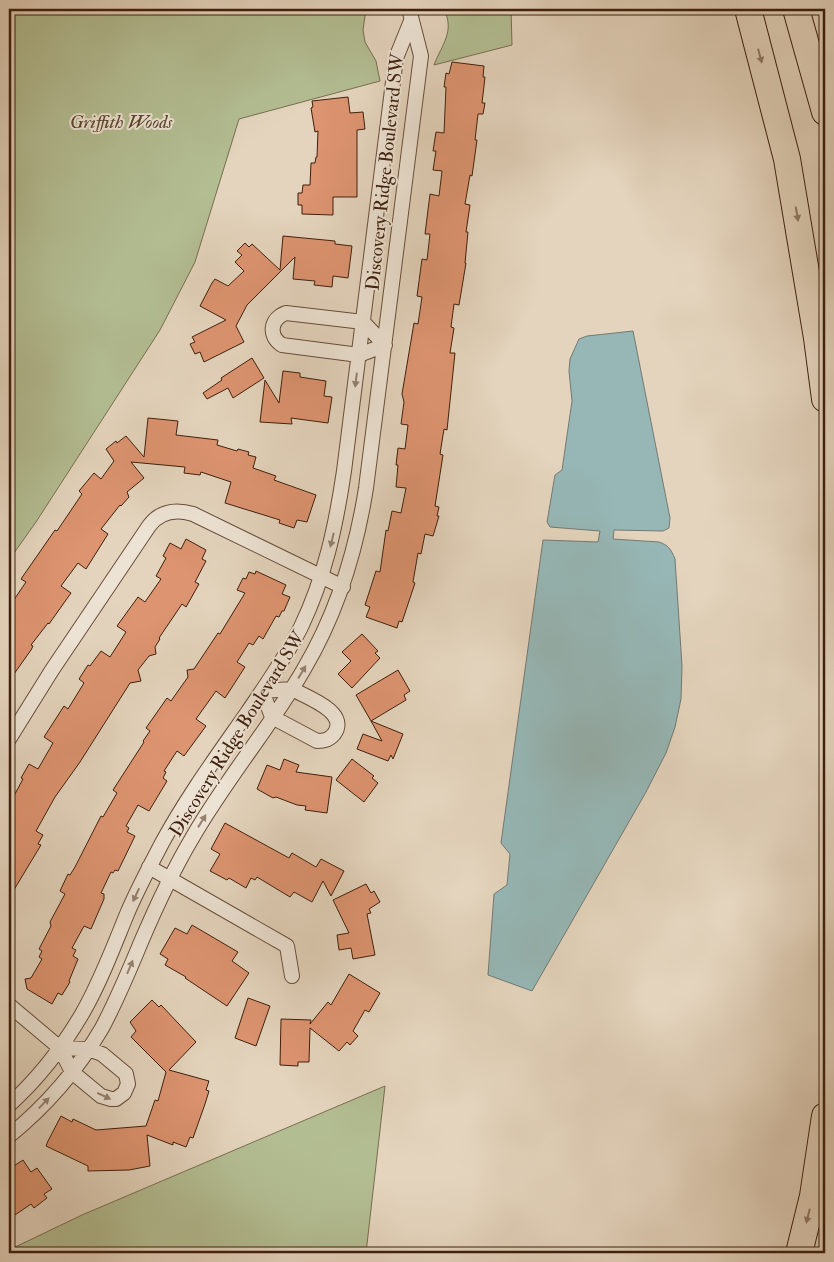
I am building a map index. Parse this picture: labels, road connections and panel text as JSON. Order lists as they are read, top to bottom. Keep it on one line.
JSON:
{"streets":{"street":["Discovery Ridge Boulevard SW"]},"parks":["Griffith Woods"]}
